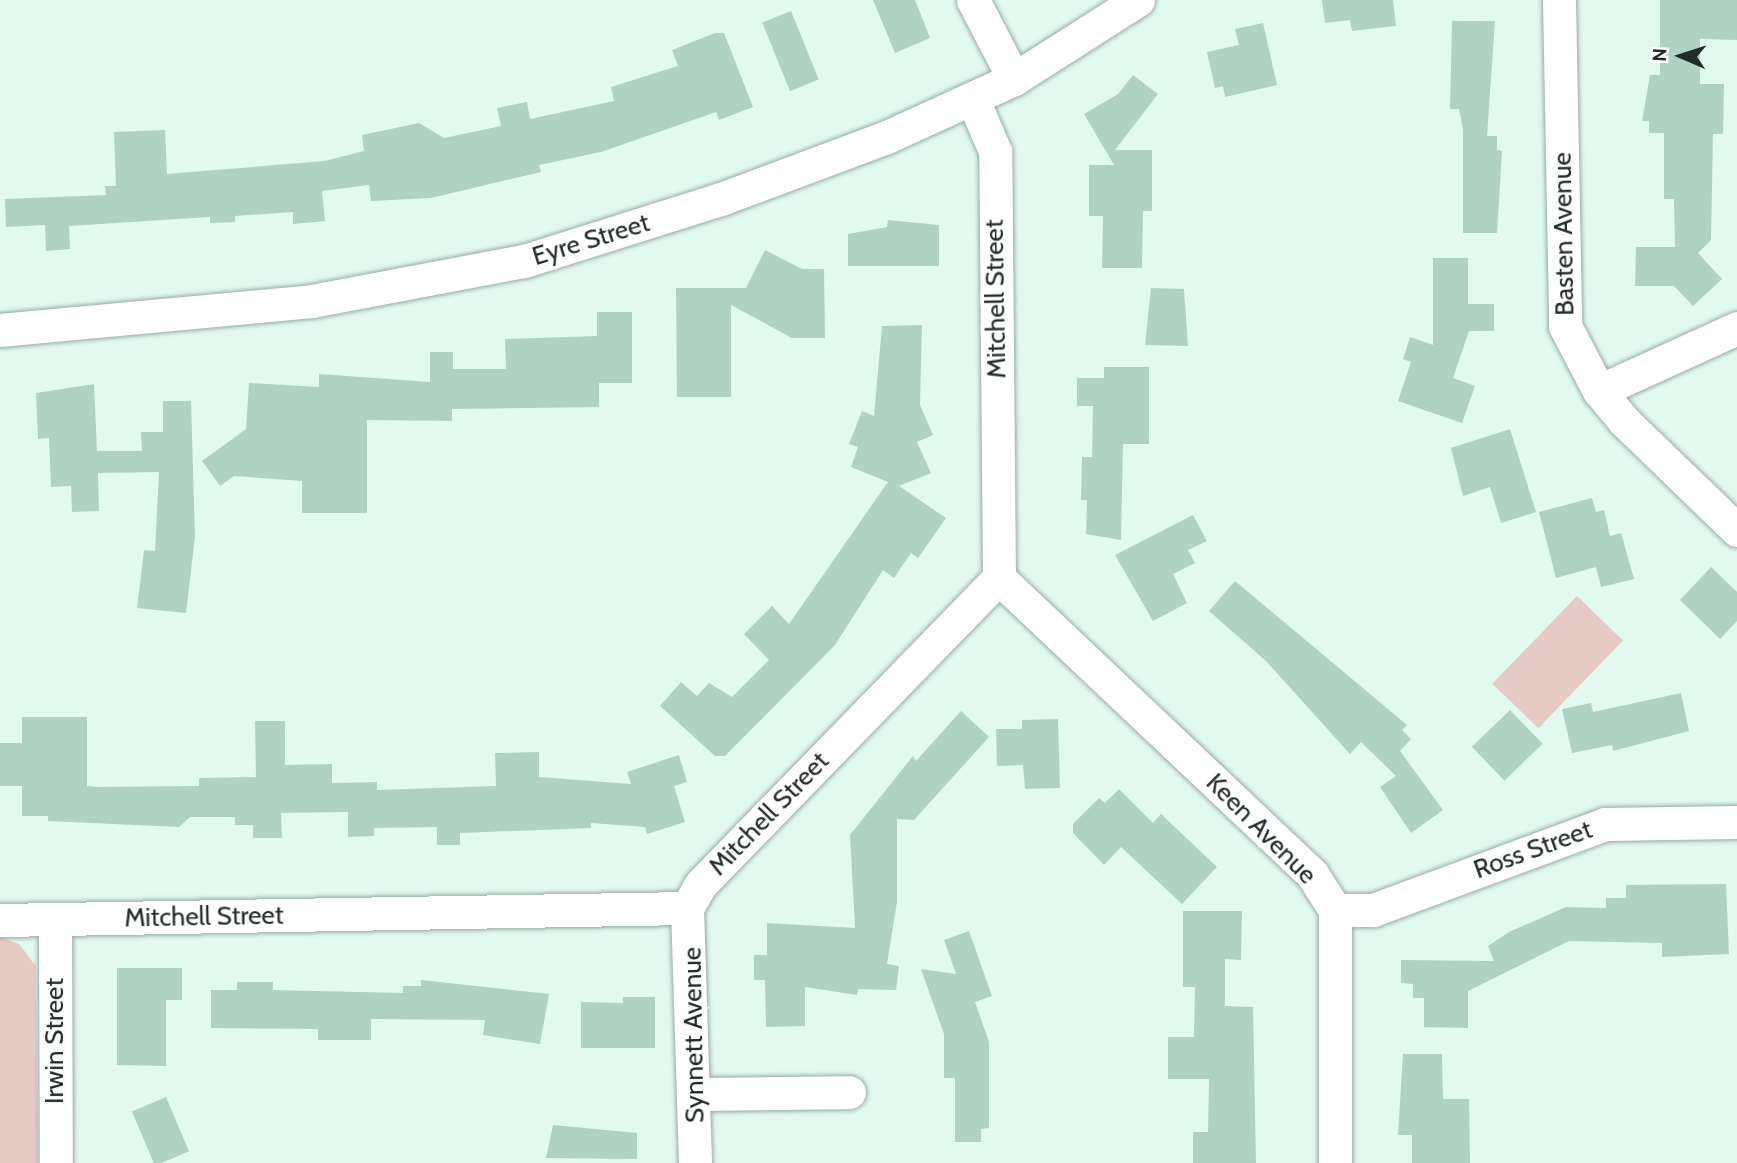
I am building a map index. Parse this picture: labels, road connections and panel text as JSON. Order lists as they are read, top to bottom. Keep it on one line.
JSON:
{"streets":{"street":["Basten Avenue","Eyre Street","Mitchell Street","Keen Avenue","Ross Street","Synnett Avenue","Irwin Street"]},"crossings":[["Eyre Street","Mitchell Street"],["Mitchell Street","Keen Avenue"],["Mitchell Street","Synnett Avenue"],["Mitchell Street","Irwin Street"],["Keen Avenue","Ross Street"]],"north":"left"}
